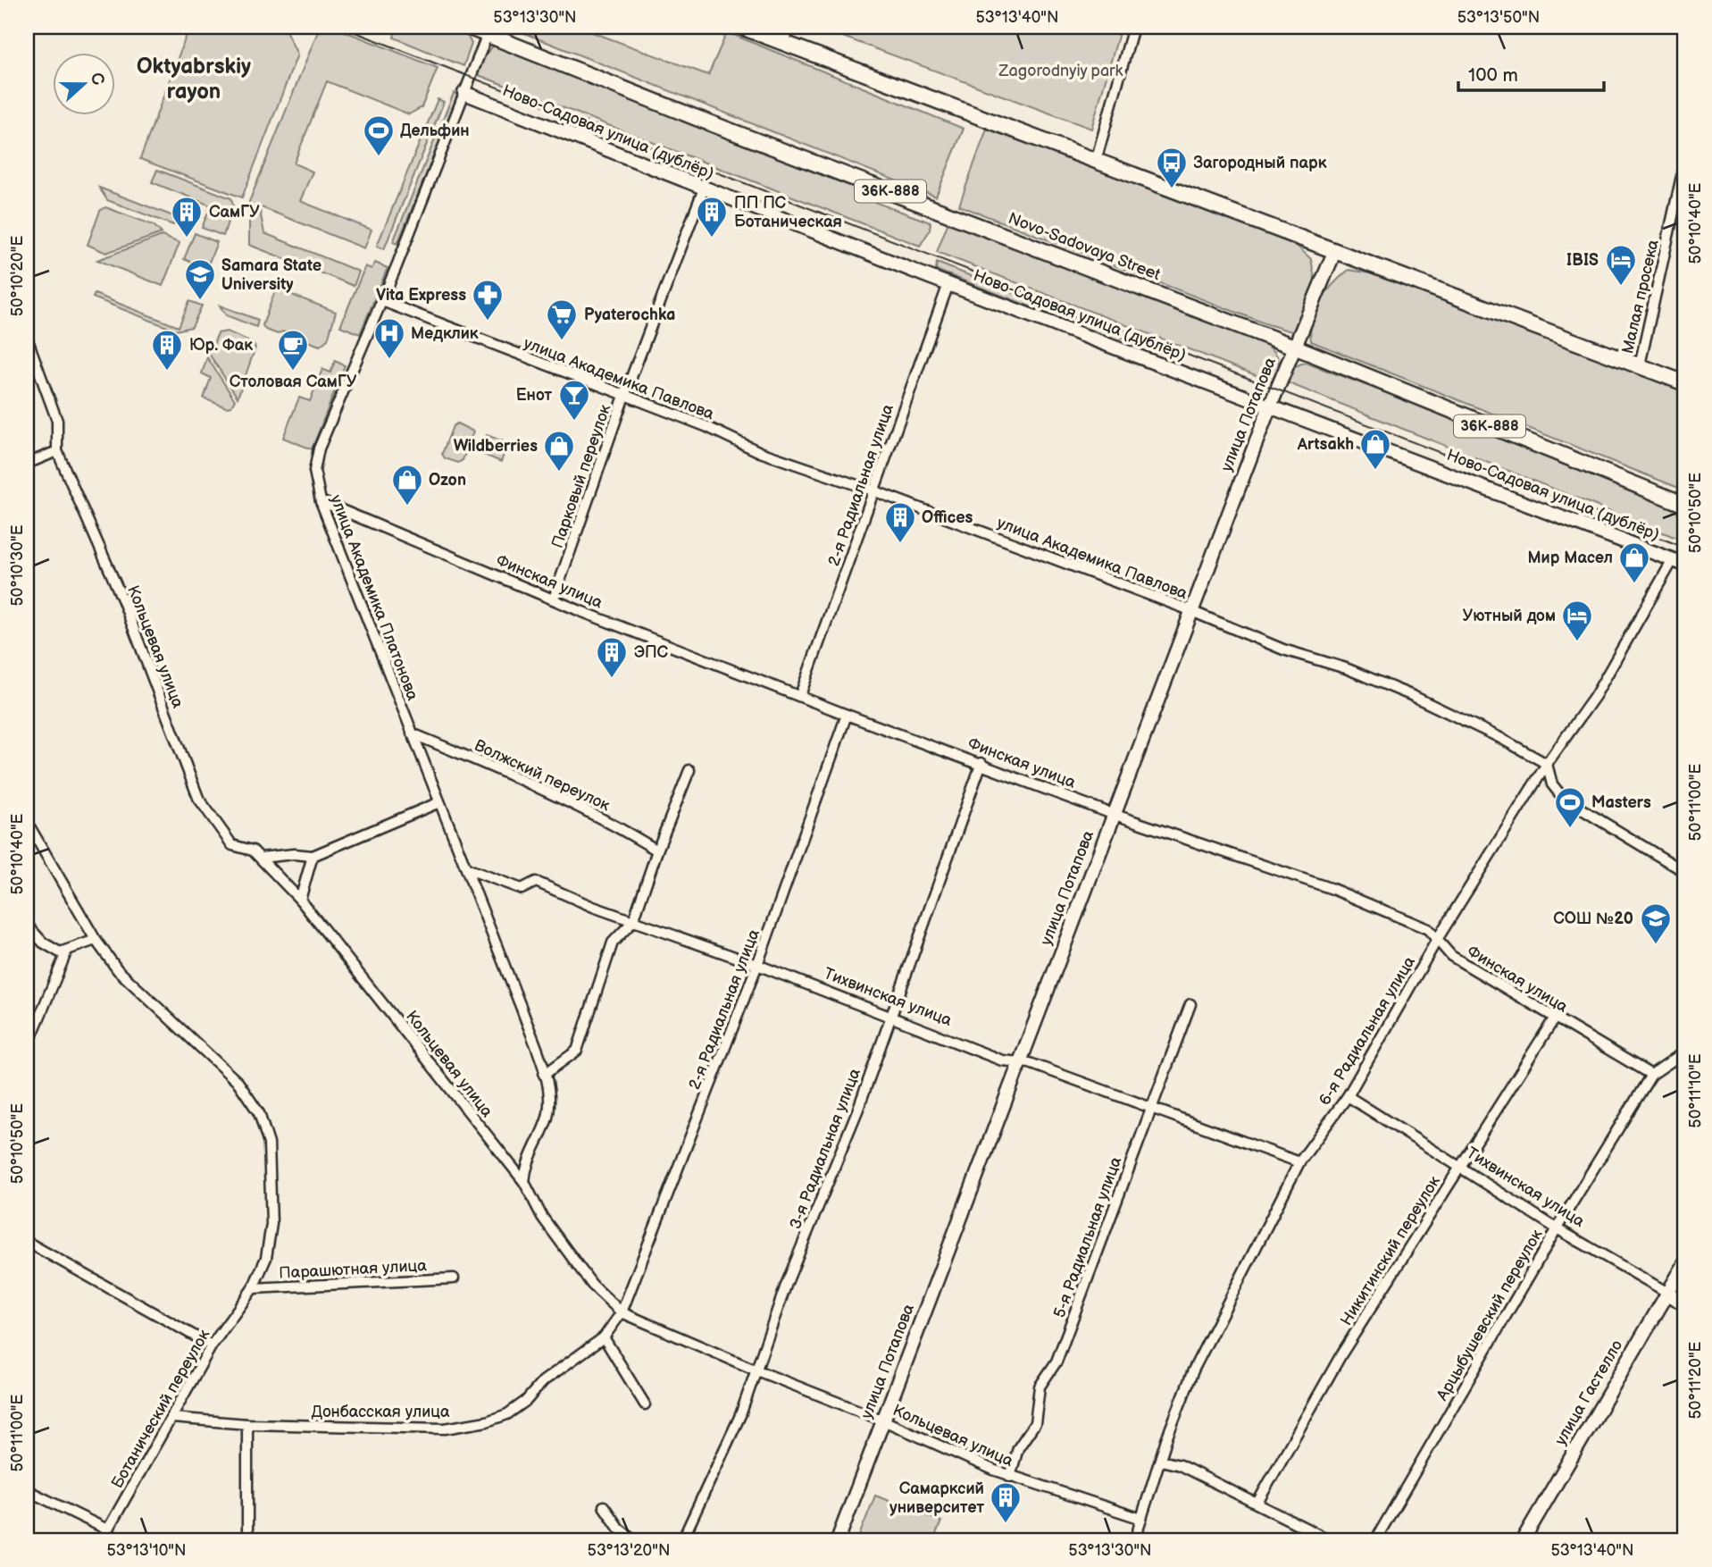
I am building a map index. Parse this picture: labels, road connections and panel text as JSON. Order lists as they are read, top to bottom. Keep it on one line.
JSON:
{"streets":{"main road":["36К-888","Novo-Sadovaya Street"],"street":["Ново-Садовая улица (дублёр)","Малая просека","улица Академика Павлова","улица Потапова","Парковый переулок","2-я Радиальная улица","Финская улица","улица Академика Платонова","Кольцевая улица","Волжский переулок","Тихвинская улица","6-я Радиальная улица","3-я Радиальная улица","5-я Радиальная улица","Никитинский переулок","Парашютная улица","Арцыбушевский переулок","улица Гастелло","Ботанический переулок","Донбасская улица"]},"crossings":[["Ново-Садовая улица (дублёр)","улица Потапова"],["Ново-Садовая улица (дублёр)","Парковый переулок"],["Ново-Садовая улица (дублёр)","2-я Радиальная улица"],["Ново-Садовая улица (дублёр)","улица Академика Платонова"],["Ново-Садовая улица (дублёр)","6-я Радиальная улица"],["Novo-Sadovaya Street","улица Потапова"],["Novo-Sadovaya Street","улица Академика Платонова"],["улица Академика Павлова","улица Потапова"],["улица Академика Павлова","Парковый переулок"],["улица Академика Павлова","2-я Радиальная улица"],["улица Академика Павлова","улица Академика Платонова"],["улица Академика Павлова","6-я Радиальная улица"],["улица Потапова","Финская улица"],["улица Потапова","Кольцевая улица"],["улица Потапова","Тихвинская улица"],["Парковый переулок","Финская улица"],["2-я Радиальная улица","Финская улица"],["2-я Радиальная улица","Кольцевая улица"],["2-я Радиальная улица","Тихвинская улица"],["2-я Радиальная улица","Донбасская улица"],["Финская улица","улица Академика Платонова"],["Финская улица","6-я Радиальная улица"],["Финская улица","3-я Радиальная улица"],["Финская улица","Никитинский переулок"],["Финская улица","Арцыбушевский переулок"],["улица Академика Платонова","Кольцевая улица"],["улица Академика Платонова","Волжский переулок"],["улица Академика Платонова","Тихвинская улица"],["Кольцевая улица","6-я Радиальная улица"],["Кольцевая улица","3-я Радиальная улица"],["Кольцевая улица","5-я Радиальная улица"],["Кольцевая улица","Донбасская улица"],["Тихвинская улица","6-я Радиальная улица"],["Тихвинская улица","3-я Радиальная улица"],["Тихвинская улица","5-я Радиальная улица"],["Тихвинская улица","Никитинский переулок"],["Тихвинская улица","Арцыбушевский переулок"],["Тихвинская улица","улица Гастелло"],["Парашютная улица","Ботанический переулок"],["Ботанический переулок","Донбасская улица"]],"districts":["Oktyabrskiy rayon"],"parks":["Zagorodnyiy park"],"places":{"sports":["Дельфин","Masters"],"bus stop":["Загородный парк"],"building":["СамГУ","ПП ПС Ботаническая","Юр. Фак","Offices","ЭПС","Самарксий университет"],"hotel":["IBIS","Уютный дом"],"school or university":["Samara State University","СОШ №20"],"pharmacy":["Vita Express"],"supermarket":["Pyaterochka"],"hospital":["Медклик"],"cafe":["Столовая СамГУ"],"bar":["Енот"],"shop":["Аrtsakh","Wildberries","Ozon","Мир Масел"]},"scale_bar":"100 m","north":"right","coordinates":["53°13'30\"N","53°13'40\"N","53°13'50\"N","50°10'40\"E","50°10'20\"E","50°10'50\"E","50°10'30\"E","50°11'00\"E","50°11'10\"E","50°11'20\"E","53°13'10\"N","53°13'20\"N"]}
